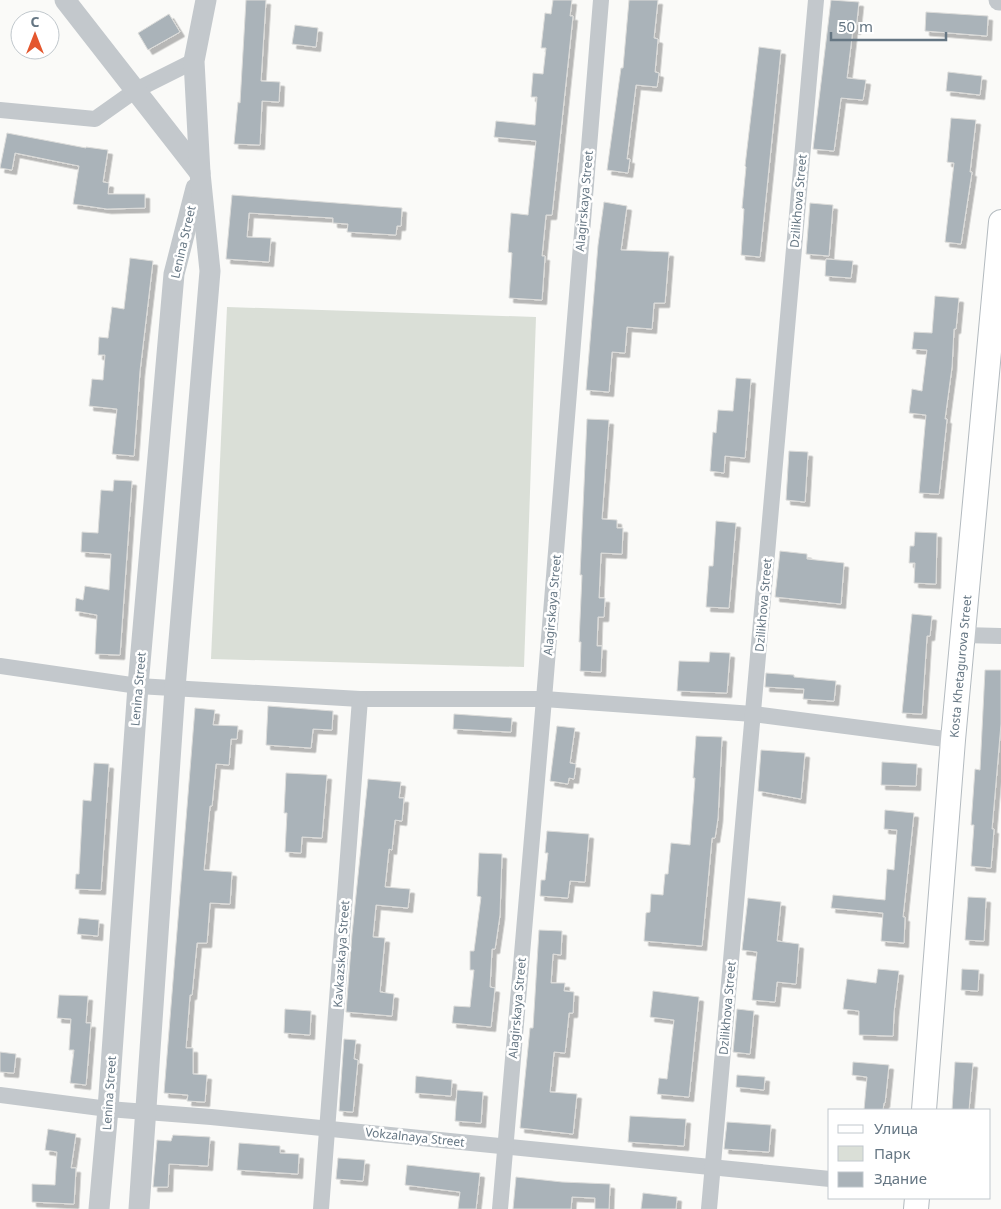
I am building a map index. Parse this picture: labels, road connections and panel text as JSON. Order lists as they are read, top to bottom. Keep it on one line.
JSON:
{"streets":{"main road":["Kosta Khetagurova Street"],"street":["Alagirskaya Street","Dzilikhova Street","Lenina Street","Kavkazskaya Street","Vokzalnaya Street"]},"crossings":[["Alagirskaya Street","Vokzalnaya Street"],["Dzilikhova Street","Vokzalnaya Street"],["Lenina Street","Vokzalnaya Street"],["Kavkazskaya Street","Vokzalnaya Street"]],"legend":["Улица","Парк","Здание"],"scale_bar":"50 m","north":"top"}
